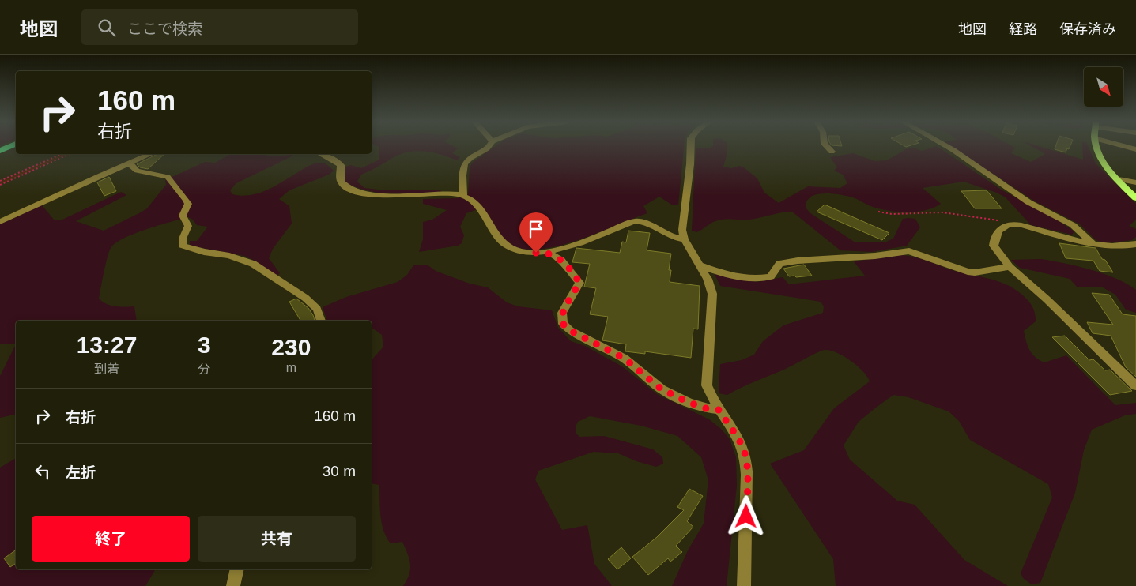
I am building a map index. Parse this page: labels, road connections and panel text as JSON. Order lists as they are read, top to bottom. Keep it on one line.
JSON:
{"north":"bottom right","page":{"header":"地図","search":"ここで検索","nav":["地図","経路","保存済み"],"turn":["160 m","右折"],"eta":["13:27","到着","3","分","230","m"],"list":[{"name":"右折","value":"160 m"},{"name":"左折","value":"30 m"}],"buttons":["終了","共有"]}}
